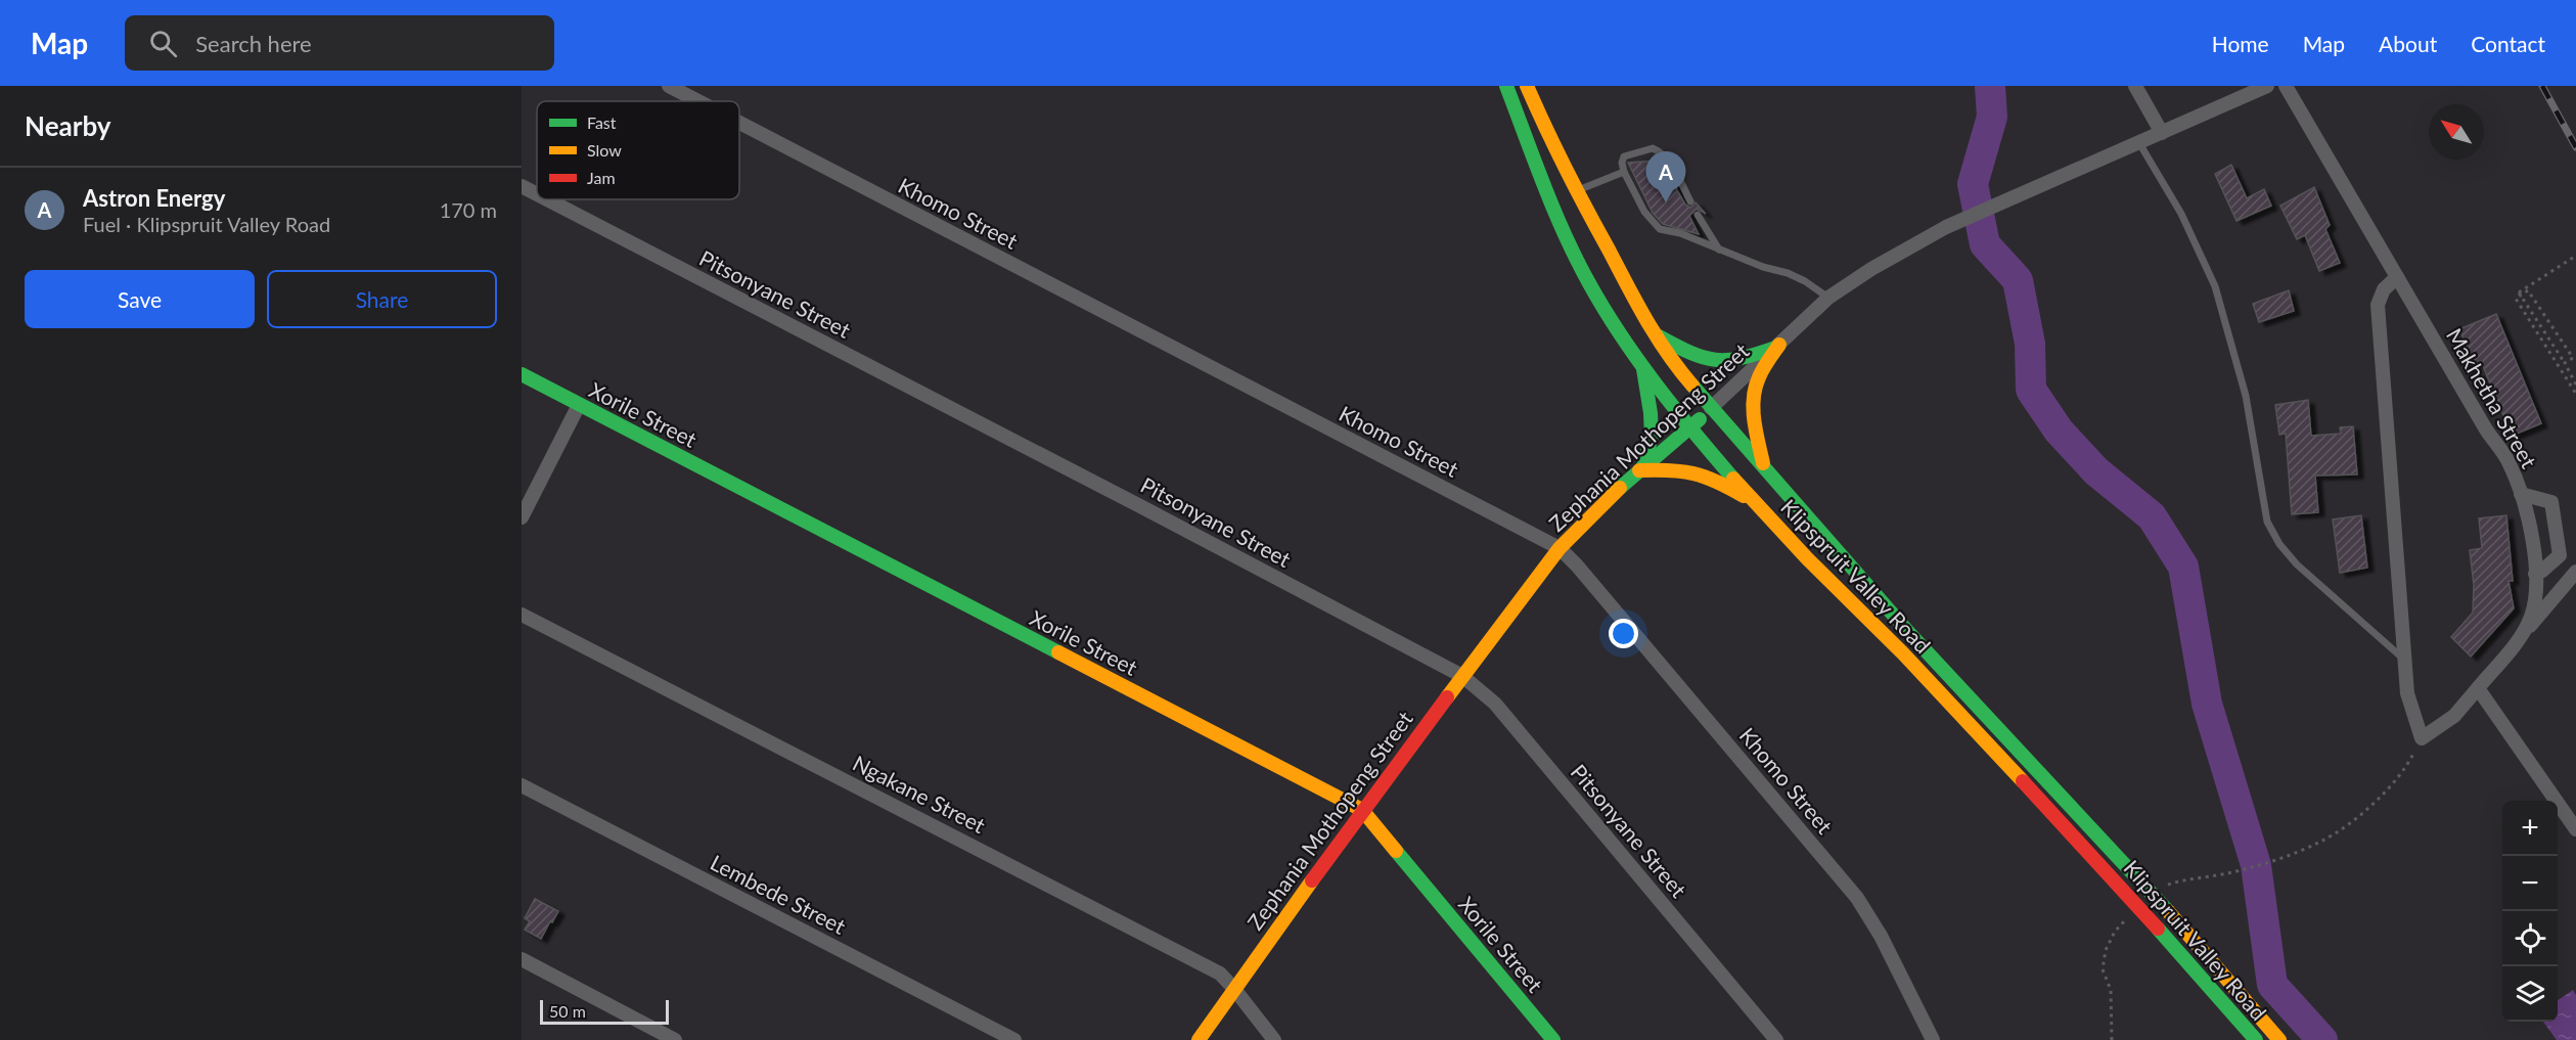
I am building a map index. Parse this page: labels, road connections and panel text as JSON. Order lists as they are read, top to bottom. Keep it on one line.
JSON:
{"streets":{"main road":["Xorile Street","Zephania Mothopeng Street","Klipspruit Valley Road"],"street":["Khomo Street","Pitsonyane Street","Makhetha Street","Ngakane Street","Lembede Street"]},"crossings":[["Khomo Street","Zephania Mothopeng Street"],["Pitsonyane Street","Zephania Mothopeng Street"],["Xorile Street","Zephania Mothopeng Street"],["Zephania Mothopeng Street","Klipspruit Valley Road"],["Zephania Mothopeng Street","Ngakane Street"]],"legend":["Fast","Slow","Jam"],"scale_bar":"50 m","north":"top left","page":{"header":"Map","search":"Search here","nav":["Home","Map","About","Contact"],"heading":"Nearby","pins":"A","list":[{"mark":"A","name":"Astron Energy","note":"Fuel · Klipspruit Valley Road","value":"170 m"}],"buttons":["Save","Share"],"map_buttons":["+","−"],"scale":"50 m"}}
